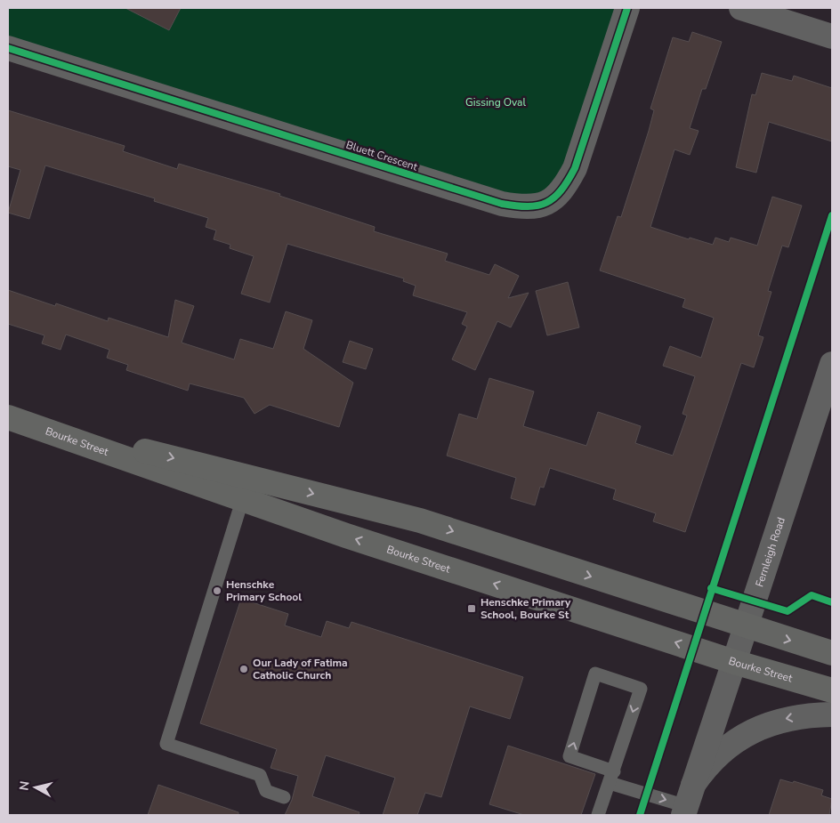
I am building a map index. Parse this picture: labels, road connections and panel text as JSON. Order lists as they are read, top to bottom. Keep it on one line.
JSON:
{"streets":{"main road":["Bourke Street"],"street":["Bluett Crescent","Fernleigh Road"]},"crossings":[["Bourke Street","Fernleigh Road"]],"parks":["Gissing Oval"],"places":{"other":["Henschke Primary School","Our Lady of Fatima Catholic Church"],"transit":["Henschke Primary School, Bourke St"]},"north":"left"}
